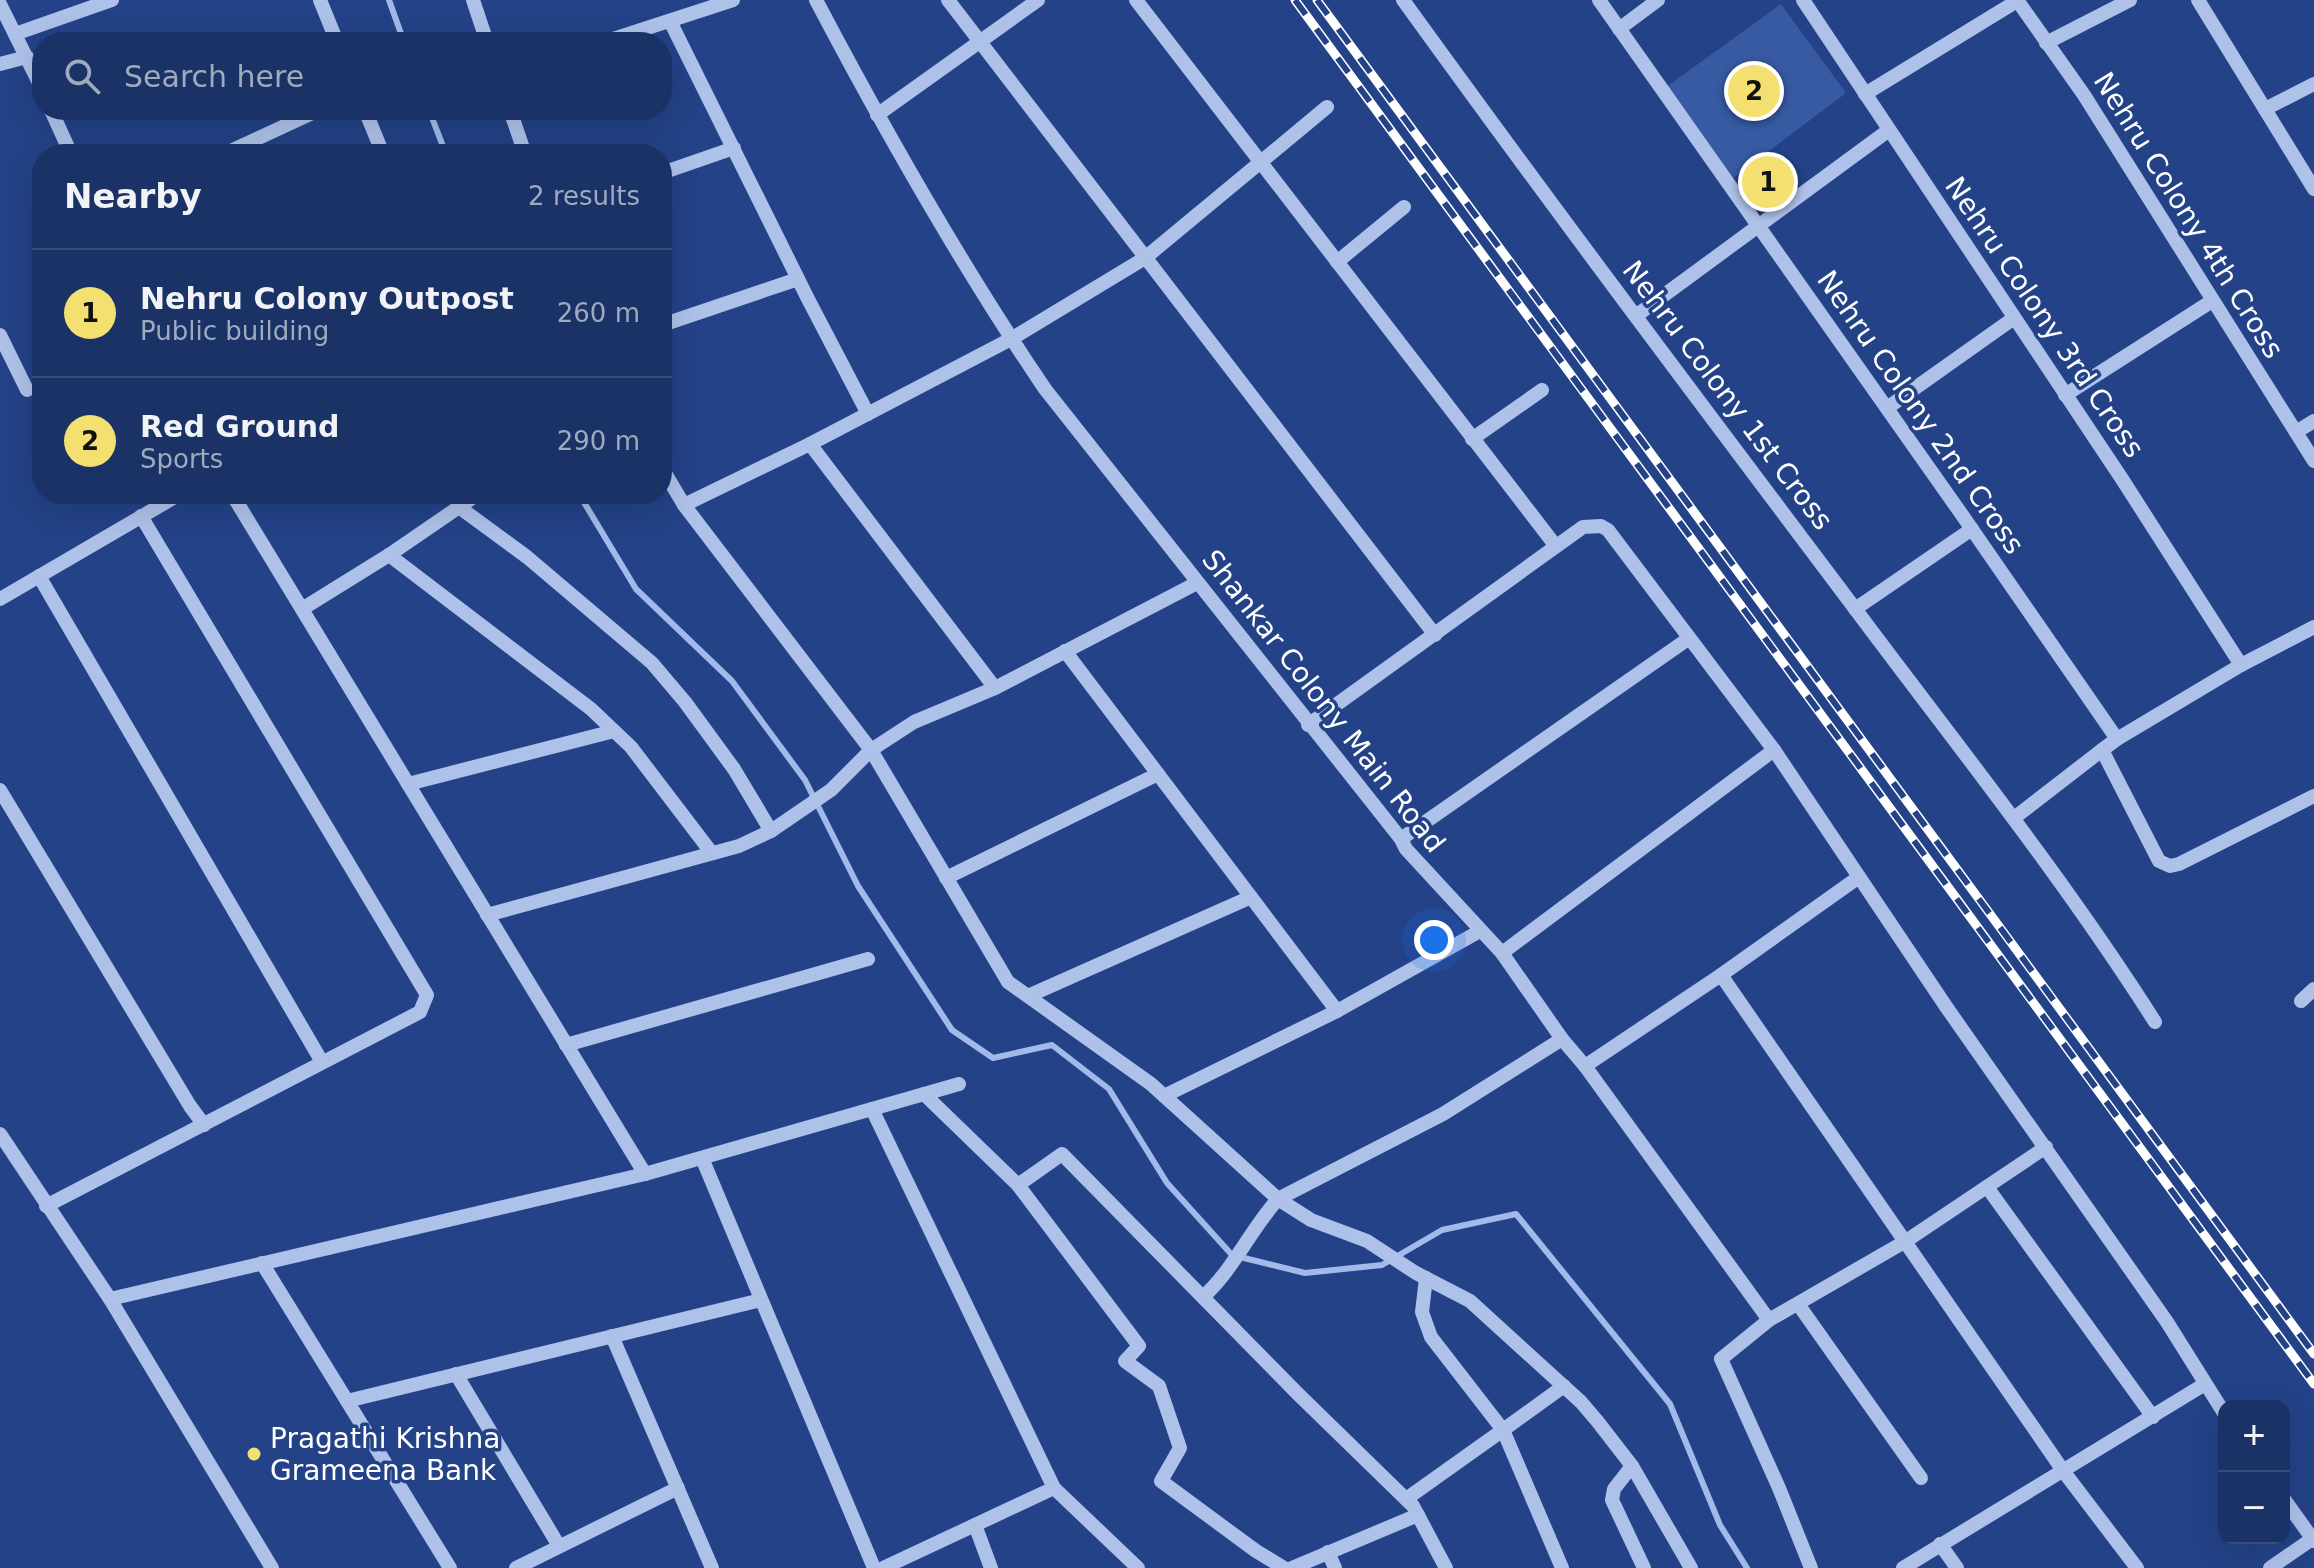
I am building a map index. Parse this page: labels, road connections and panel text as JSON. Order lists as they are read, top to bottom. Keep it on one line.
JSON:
{"streets":{"street":["Nehru Colony 4th Cross","Nehru Colony 3rd Cross","Nehru Colony 1st Cross","Nehru Colony 2nd Cross","Shankar Colony Main Road"]},"places":["Pragathi Krishna Grameena Bank"],"page":{"search":"Search here","pins":["2","1"],"heading":["Nearby","2 results"],"list":[{"mark":"1","name":"Nehru Colony Outpost","note":"Public building","value":"260 m"},{"mark":"2","name":"Red Ground","note":"Sports","value":"290 m"}],"map_buttons":["+","−"]}}
